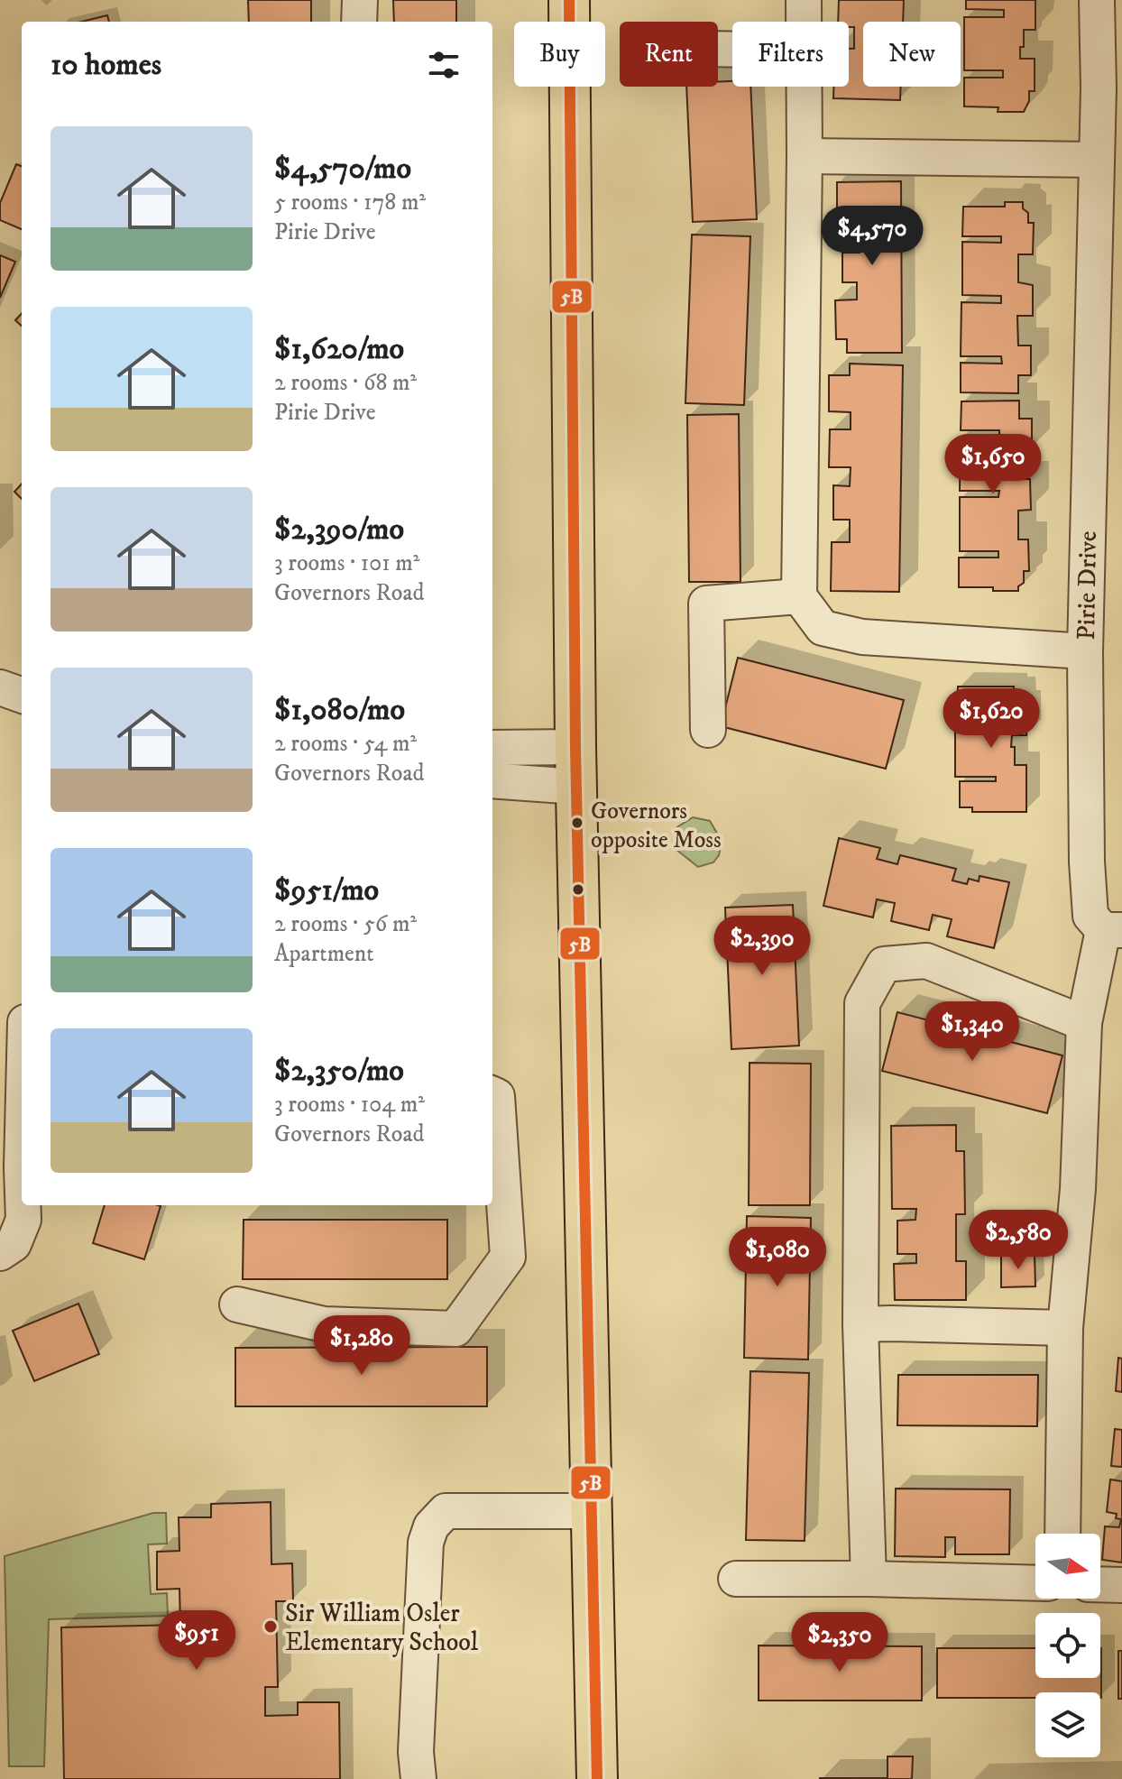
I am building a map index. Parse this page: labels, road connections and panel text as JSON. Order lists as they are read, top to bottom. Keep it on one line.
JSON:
{"streets":{"street":["Pirie Drive"]},"places":["Governors opposite Moss","Sir William Osler Elementary School"],"lines":["transit line 5B"],"north":"right","page":{"chip":["Buy","Rent","Filters","New"],"heading":"10 homes","list":[{"name":"$4,570/mo","note":"5 rooms · 178 m² · Pirie Drive"},{"name":"$1,620/mo","note":"2 rooms · 68 m² · Pirie Drive"},{"name":"$2,390/mo","note":"3 rooms · 101 m² · Governors Road"},{"name":"$1,080/mo","note":"2 rooms · 54 m² · Governors Road"},{"name":"$951/mo","note":"2 rooms · 56 m² · Apartment"},{"name":"$2,350/mo","note":"3 rooms · 104 m² · Governors Road"}],"price":["$4,570","$1,650","$1,620","$2,390","$1,340","$2,580","$1,080","$1,280","$951","$2,350"]}}
